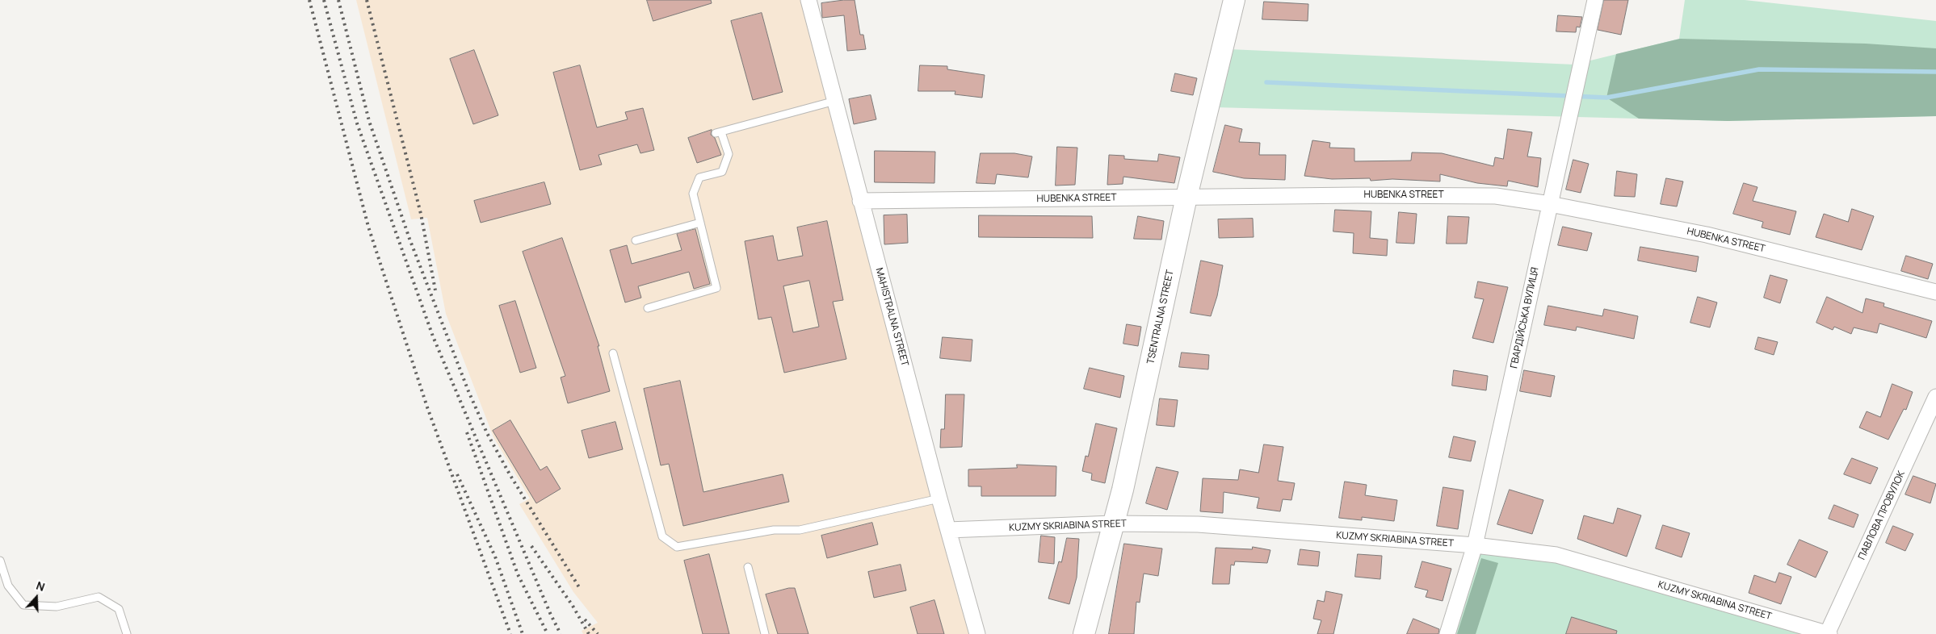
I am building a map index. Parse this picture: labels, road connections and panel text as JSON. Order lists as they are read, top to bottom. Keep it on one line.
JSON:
{"streets":{"main road":["TSENTRALNA STREET"],"street":["HUBENKA STREET","MAHISTRALNA STREET","ГВАРДІЙСЬКА ВУЛИЦЯ","ПАВЛОВА ПРОВУЛОК","KUZMY SKRIABINA STREET"]},"crossings":[["HUBENKA STREET","MAHISTRALNA STREET"],["HUBENKA STREET","TSENTRALNA STREET"],["HUBENKA STREET","ГВАРДІЙСЬКА ВУЛИЦЯ"],["MAHISTRALNA STREET","KUZMY SKRIABINA STREET"],["TSENTRALNA STREET","KUZMY SKRIABINA STREET"],["ГВАРДІЙСЬКА ВУЛИЦЯ","KUZMY SKRIABINA STREET"],["ПАВЛОВА ПРОВУЛОК","KUZMY SKRIABINA STREET"]],"north":"top"}
